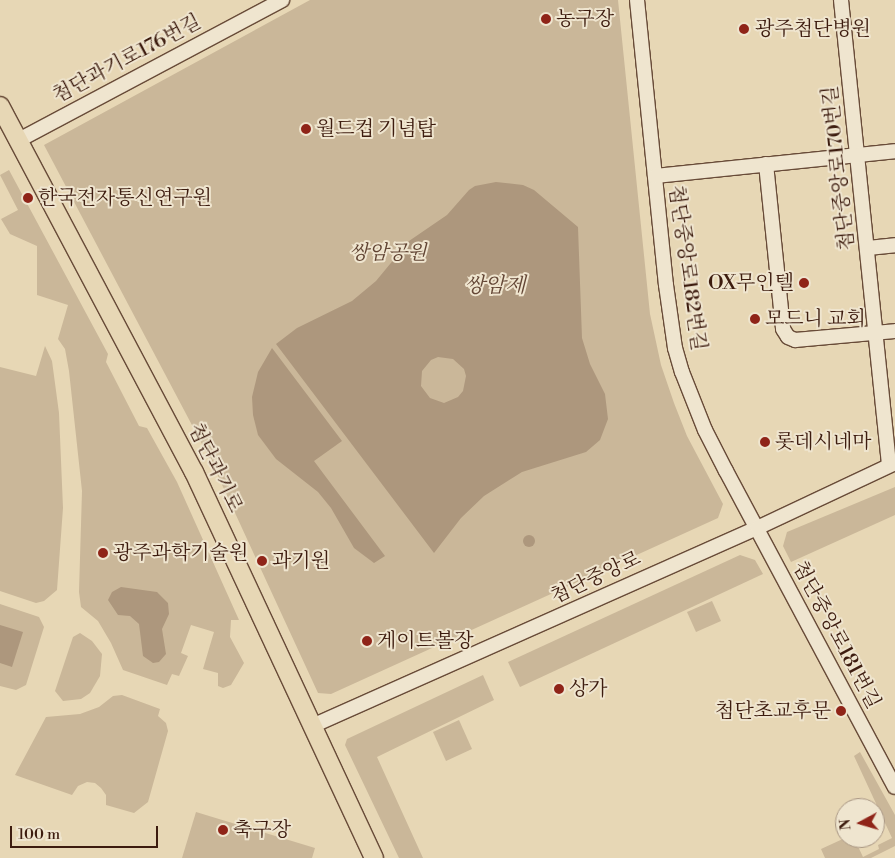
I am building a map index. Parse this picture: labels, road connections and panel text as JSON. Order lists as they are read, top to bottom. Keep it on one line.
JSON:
{"streets":{"main road":["첨단과기로"],"street":["첨단과기로176번길","첨단중앙로170번길","첨단중앙로182번길","첨단중앙로","첨단중앙로181번길"]},"crossings":[["첨단과기로176번길","첨단과기로"],["첨단중앙로170번길","첨단중앙로182번길"],["첨단중앙로170번길","첨단중앙로"],["첨단중앙로182번길","첨단중앙로"],["첨단중앙로182번길","첨단중앙로181번길"],["첨단과기로","첨단중앙로"],["첨단중앙로","첨단중앙로181번길"]],"water":["쌍암제"],"parks":["쌍암공원"],"places":["농구장","광주첨단병원","월드컵 기념탑","한국전자통신연구원","OX무인텔","모드니 교회","롯데시네마","광주과학기술원","과기원","게이트볼장","상가","첨단초교후문","축구장"],"scale_bar":"100 m","north":"left"}
